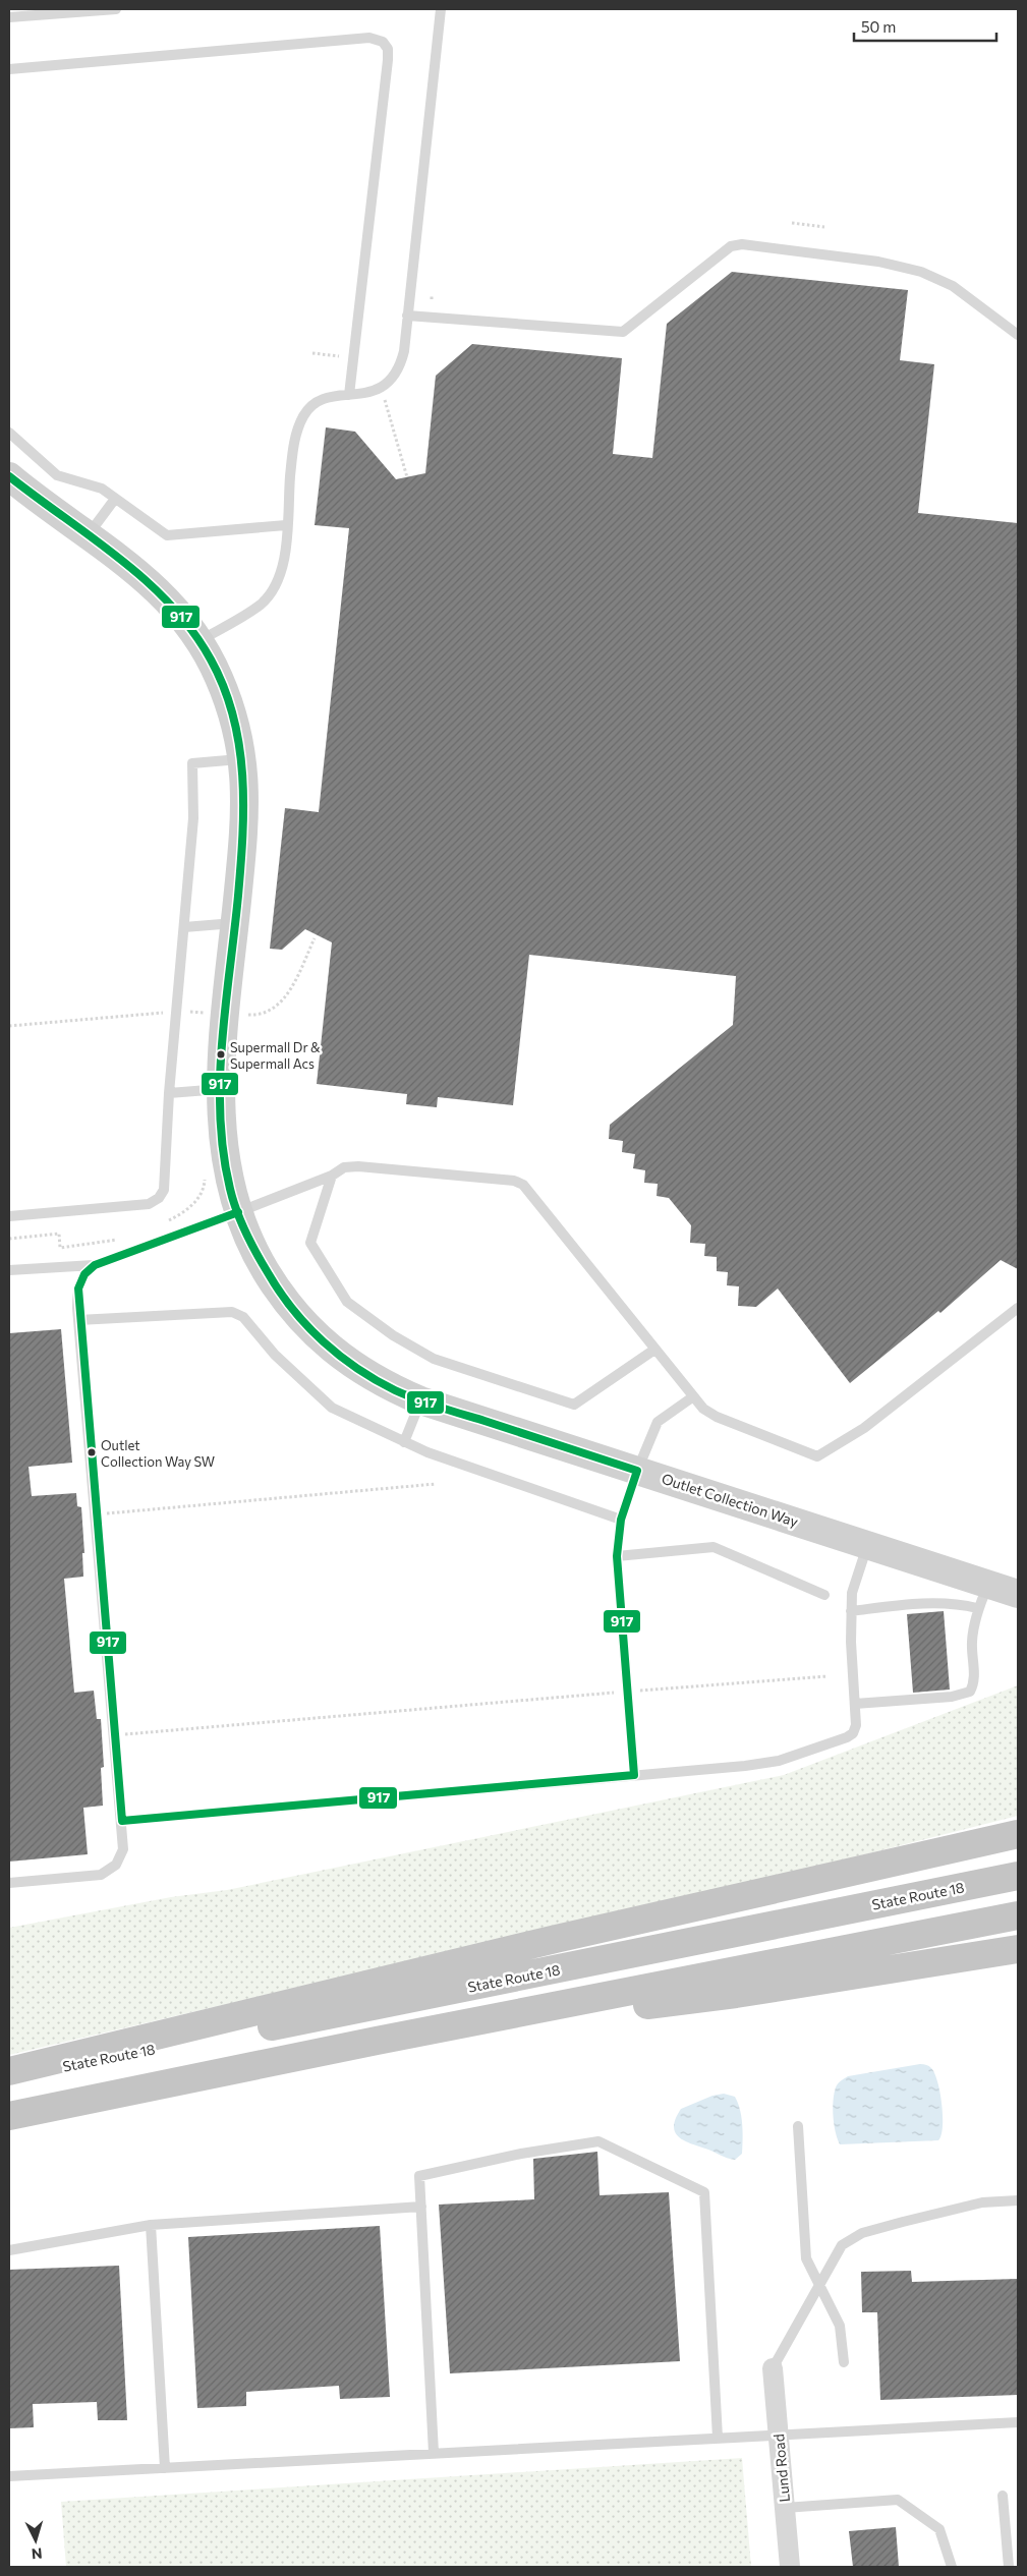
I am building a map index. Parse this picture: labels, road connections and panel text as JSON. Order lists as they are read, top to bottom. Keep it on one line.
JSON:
{"streets":{"highway":["State Route 18"],"street":["Outlet Collection Way","Lund Road"]},"places":["Supermall Dr & Supermall Acs","Outlet Collection Way SW"],"lines":["transit line 917"],"scale_bar":"50 m","north":"bottom"}
